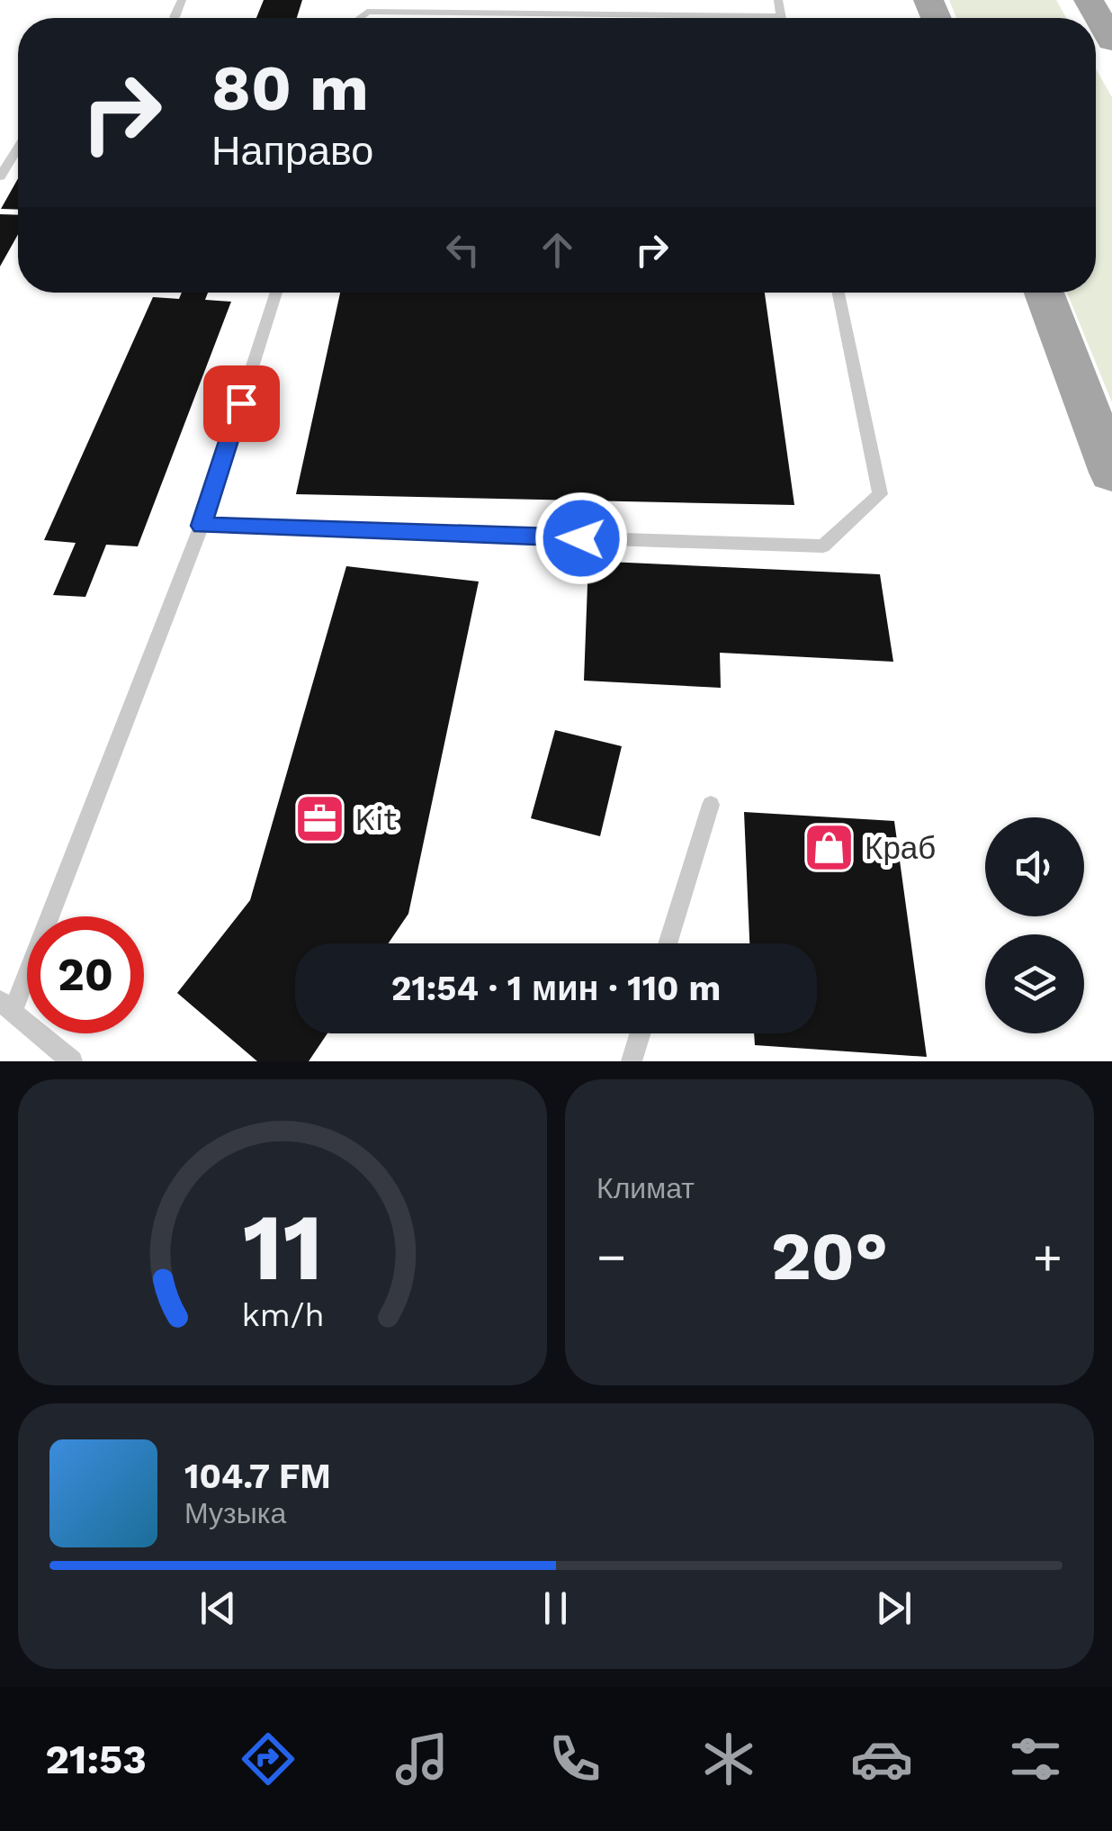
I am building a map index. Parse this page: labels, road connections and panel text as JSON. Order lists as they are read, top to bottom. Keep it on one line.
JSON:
{"places":{"office":["Kit"],"shop":["Краб"]},"page":{"turn":["80 m","Направо"],"limit":"20","trip":"21:54 · 1 мин · 110 m","tile":"Климат","heat":["−","20°","+"],"song":["104.7 FM","Музыка"],"tabs":"21:53","gauge":["11","km/h"]}}
